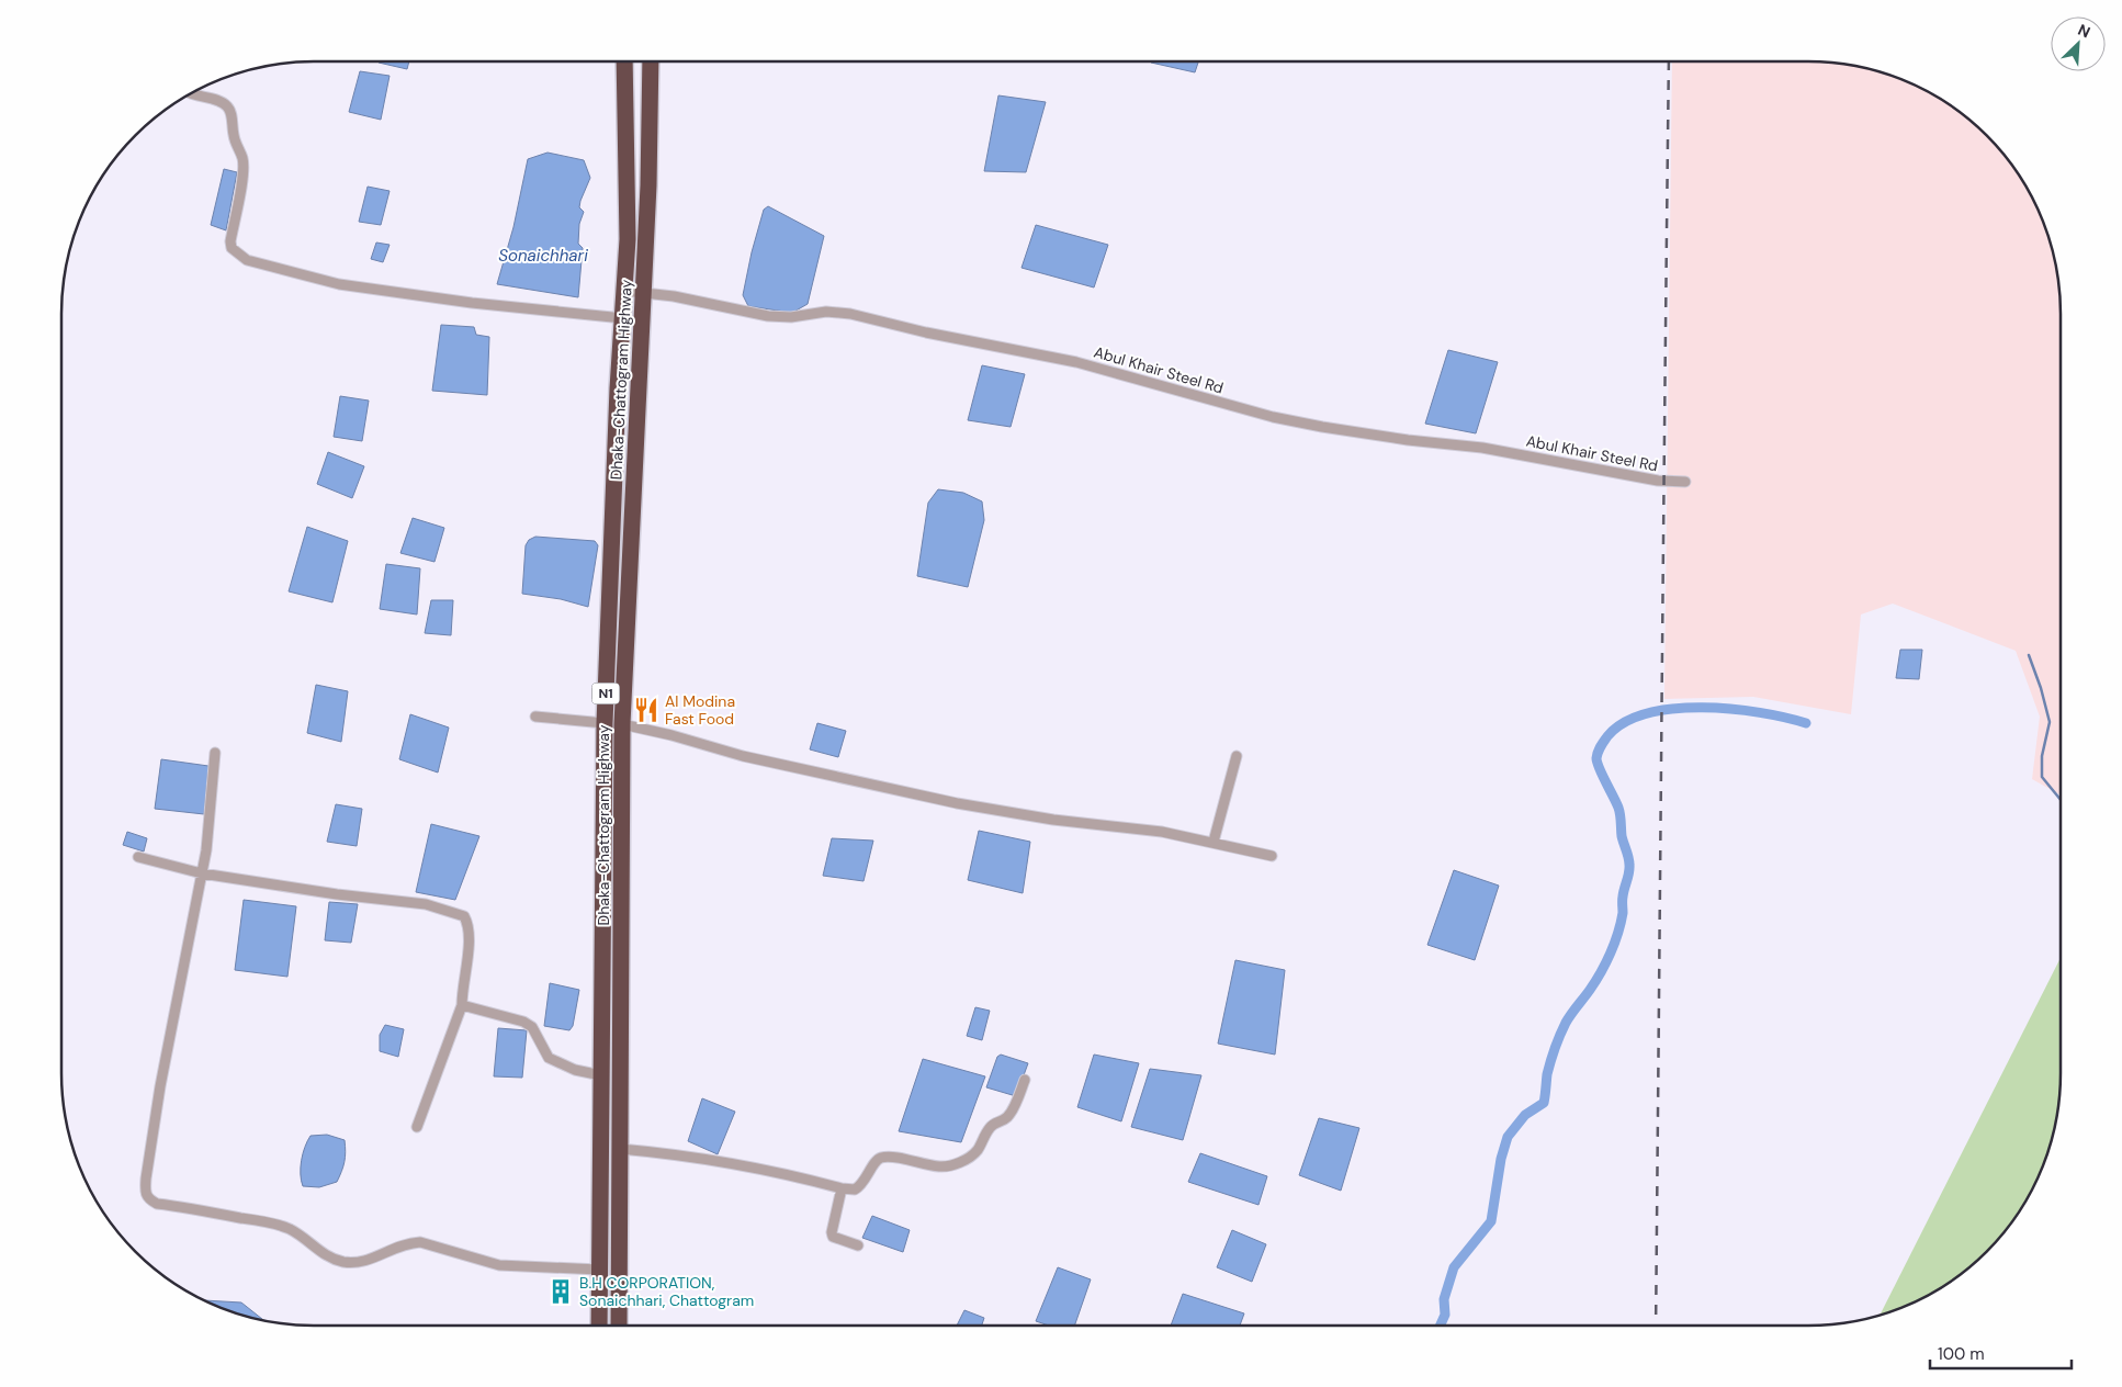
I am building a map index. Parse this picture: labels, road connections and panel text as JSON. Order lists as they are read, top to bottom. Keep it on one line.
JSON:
{"streets":{"highway":["Dhaka-Chattogram Highway","N1"],"street":["Abul Khair Steel Rd"]},"crossings":[["Abul Khair Steel Rd","Dhaka-Chattogram Highway"]],"water":["Sonaichhari"],"places":{"restaurant":["Al Modina Fast Food"],"building":["B.H CORPORATION, Sonaichhari, Chattogram"]},"scale_bar":"100 m","north":"top right"}
